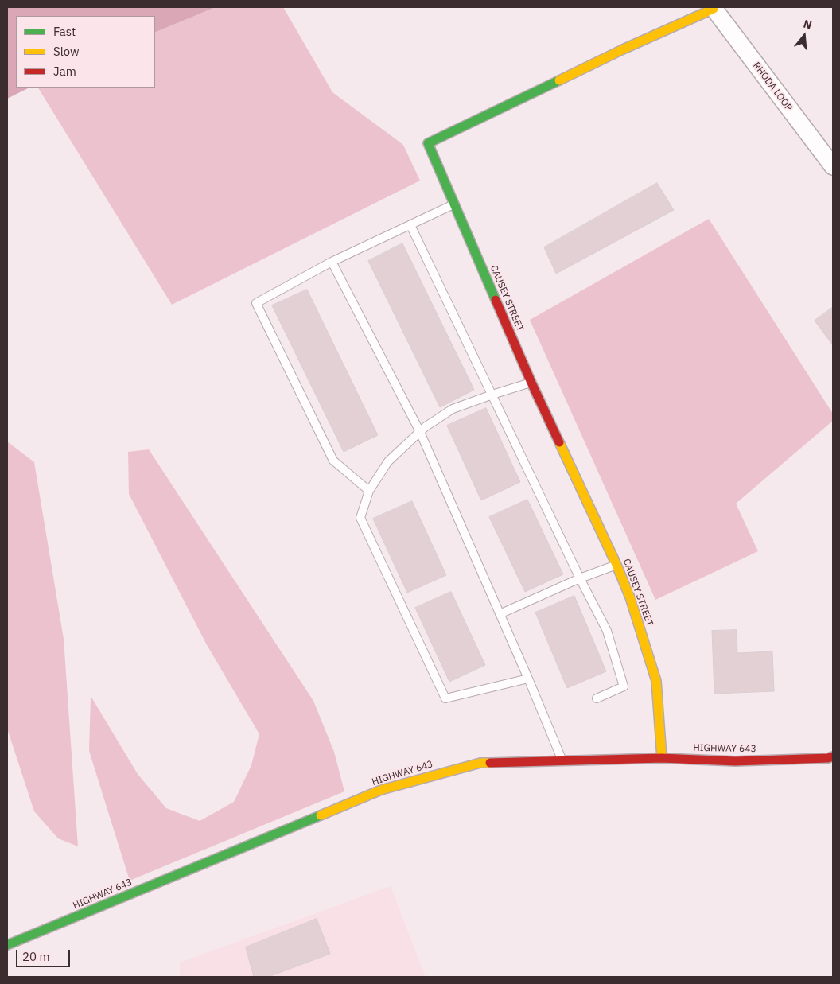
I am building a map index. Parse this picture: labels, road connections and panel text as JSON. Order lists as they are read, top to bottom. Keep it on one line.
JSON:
{"streets":{"street":["RHODA LOOP","CAUSEY STREET","HIGHWAY 643"]},"crossings":[["RHODA LOOP","CAUSEY STREET"],["CAUSEY STREET","HIGHWAY 643"]],"legend":["Fast","Slow","Jam"],"scale_bar":"20 m","north":"top"}
